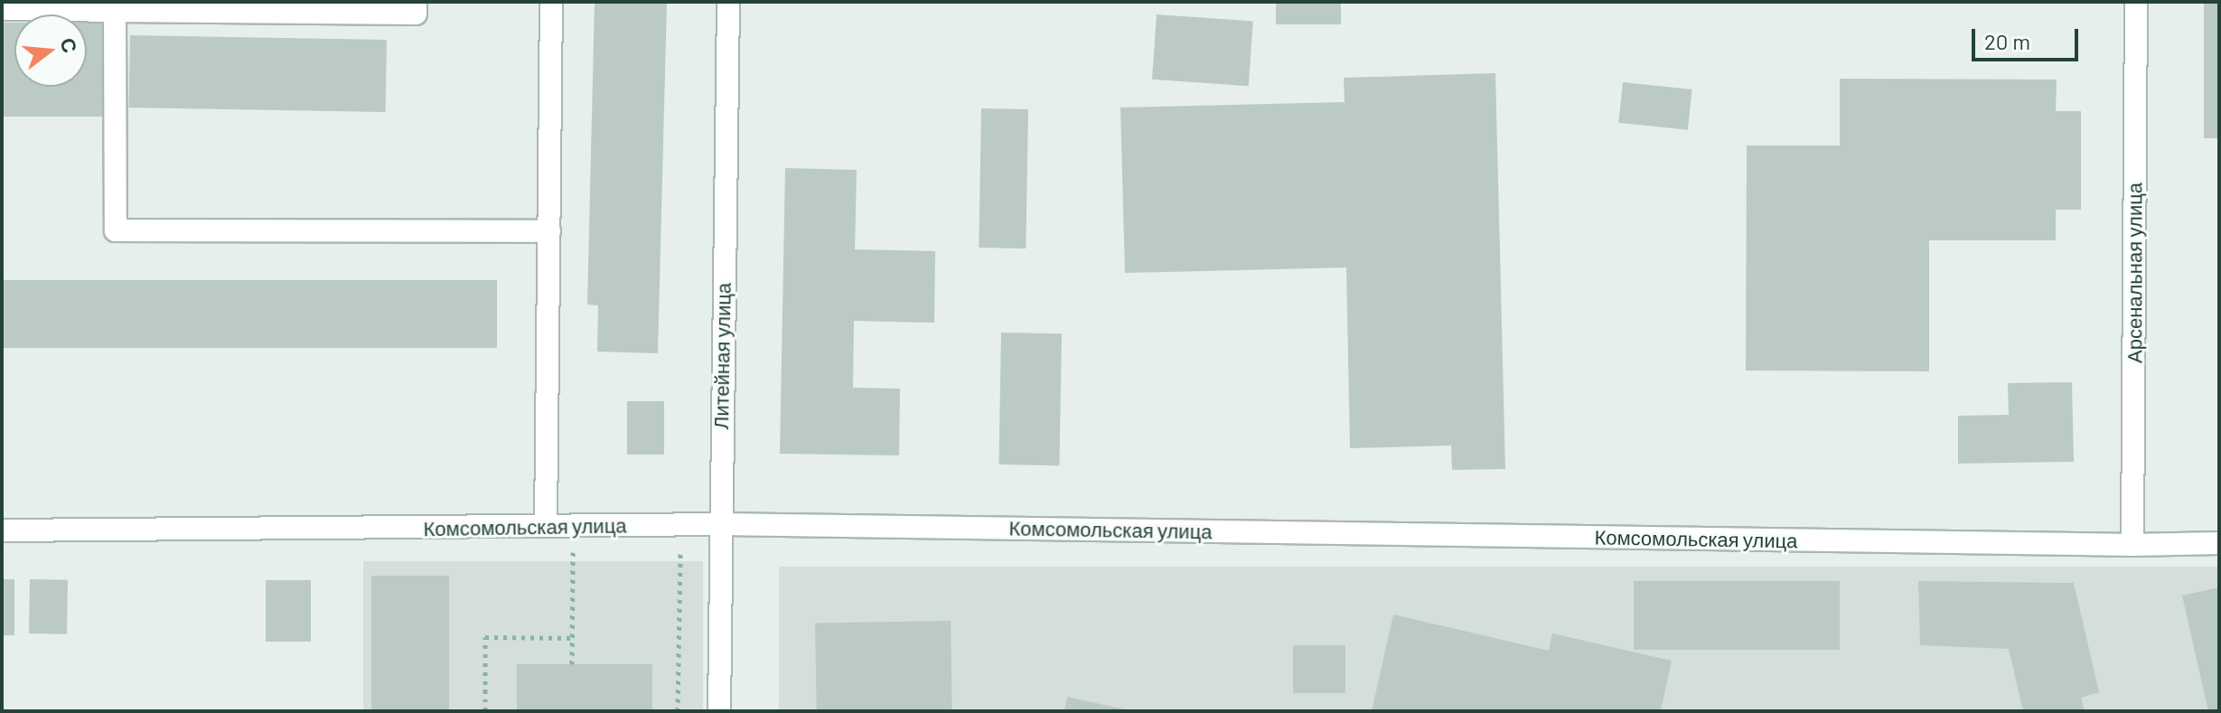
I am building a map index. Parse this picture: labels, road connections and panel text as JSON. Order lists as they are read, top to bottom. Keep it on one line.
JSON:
{"streets":{"street":["Арсенальная улица","Литейная улица","Комсомольская улица"]},"crossings":[["Арсенальная улица","Комсомольская улица"],["Литейная улица","Комсомольская улица"]],"scale_bar":"20 m","north":"right"}
